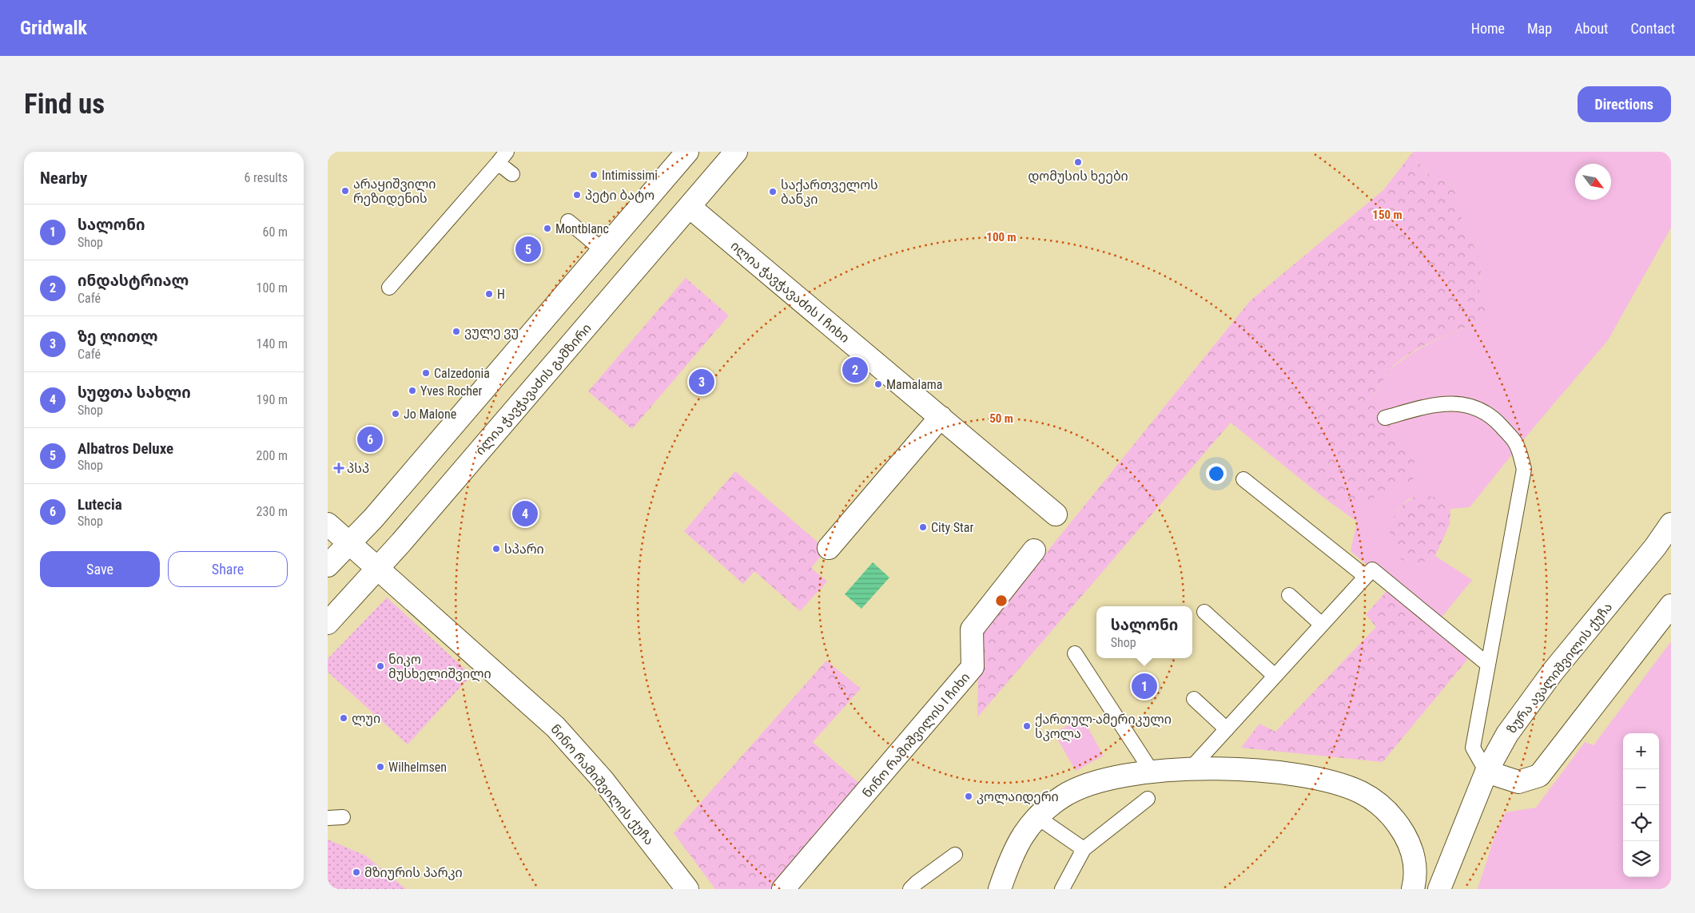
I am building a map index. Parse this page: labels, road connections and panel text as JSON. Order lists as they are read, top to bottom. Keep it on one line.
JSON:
{"streets":{"street":["ილია ჭავჭავაძის I ჩიხი","ილია ჭავჭავაძის გამზირი","ზურა ავალიშვილის ქუჩა","ნინო რამიშვილის I ჩიხი","ნინო რამიშვილის ქუჩა"]},"crossings":[["ილია ჭავჭავაძის I ჩიხი","ილია ჭავჭავაძის გამზირი"],["ილია ჭავჭავაძის გამზირი","ნინო რამიშვილის ქუჩა"]],"places":{"other":["დომუსის ხეები","Intimissimi","არაყიშვილი რეზიდენის","საქართველოს ბანკი","პეტი ბატო","Montblanc","H","ვულე ვუ","Calzedonia","Mamalama","Yves Rocher","Jo Malone","City Star","სპარი","ნიკო მუსხელიშვილი","ლუი","ქართულ-ამერიკული სკოლა","Wilhelmsen","კოლაიდერი","მზიურის პარკი"],"health":["პსპ"]},"north":"bottom right","page":{"header":"Gridwalk","nav":["Home","Map","About","Contact"],"buttons":["Directions",["Save","Share"]],"title":"Find us","heading":["Nearby","6 results"],"list":[{"mark":"1","name":"სალონი","note":"Shop","value":"60 m"},{"mark":"2","name":"ინდასტრიალ","note":"Café","value":"100 m"},{"mark":"3","name":"ზე ლითლ","note":"Café","value":"140 m"},{"mark":"4","name":"სუფთა სახლი","note":"Shop","value":"190 m"},{"mark":"5","name":"Albatros Deluxe","note":"Shop","value":"200 m"},{"mark":"6","name":"Lutecia","note":"Shop","value":"230 m"}],"pins":["5","2","3","6","4","1"],"popup":["სალონი","Shop"],"map_buttons":["+","−"]},"rings":["150 m","100 m","50 m"]}
